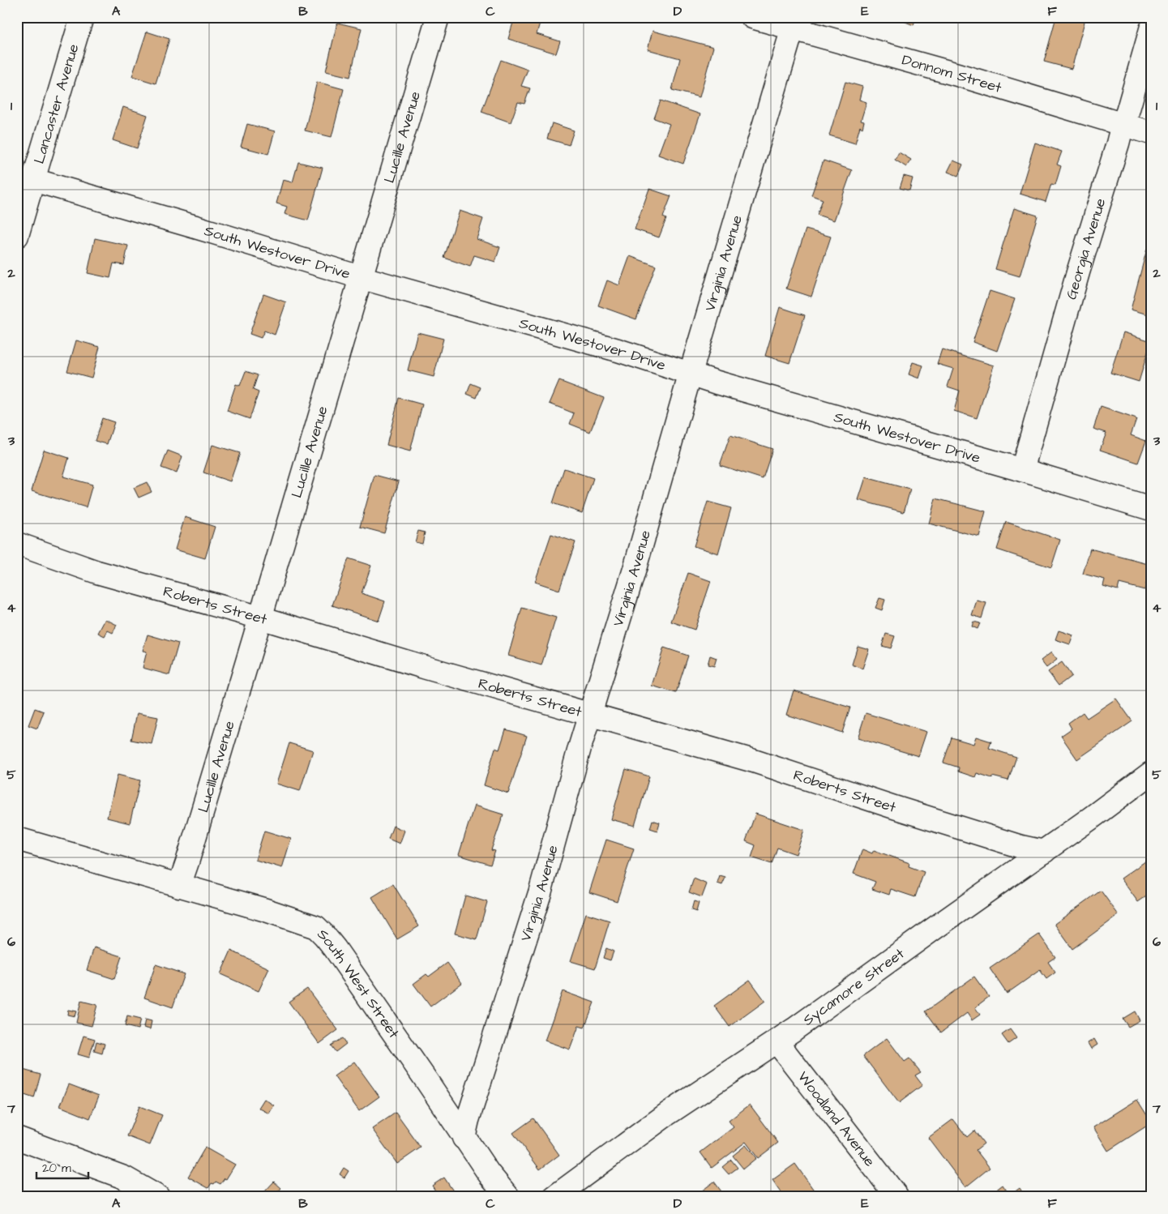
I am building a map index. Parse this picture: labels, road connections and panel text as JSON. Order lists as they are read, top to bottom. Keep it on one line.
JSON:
{"streets":{"street":["Donnom Street","Lancaster Avenue","Lucille Avenue","Georgia Avenue","South Westover Drive","Virginia Avenue","Roberts Street","South West Street","Sycamore Street","Woodland Avenue"]},"crossings":[["Donnom Street","Georgia Avenue"],["Donnom Street","Virginia Avenue"],["Lancaster Avenue","South Westover Drive"],["Lucille Avenue","South Westover Drive"],["Lucille Avenue","Roberts Street"],["Lucille Avenue","South West Street"],["Georgia Avenue","South Westover Drive"],["South Westover Drive","Virginia Avenue"],["Virginia Avenue","Roberts Street"],["Virginia Avenue","South West Street"],["Roberts Street","Sycamore Street"],["Sycamore Street","Woodland Avenue"]],"scale_bar":"20 m","grid":{"columns":["A","B","C","D","E","F"],"rows":["1","2","3","4","5","6","7"]}}
